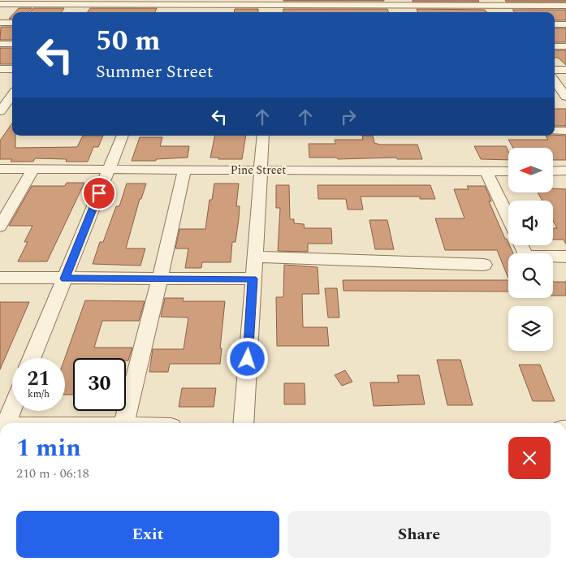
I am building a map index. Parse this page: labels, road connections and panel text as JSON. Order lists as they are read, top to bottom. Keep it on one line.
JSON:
{"streets":{"street":["Pine Street"]},"north":"left","page":{"turn":["50 m","Summer Street"],"speed":"21 km/h","limit":"30","heading":["1 min","210 m · 06:18"],"buttons":["Exit","Share"]}}
